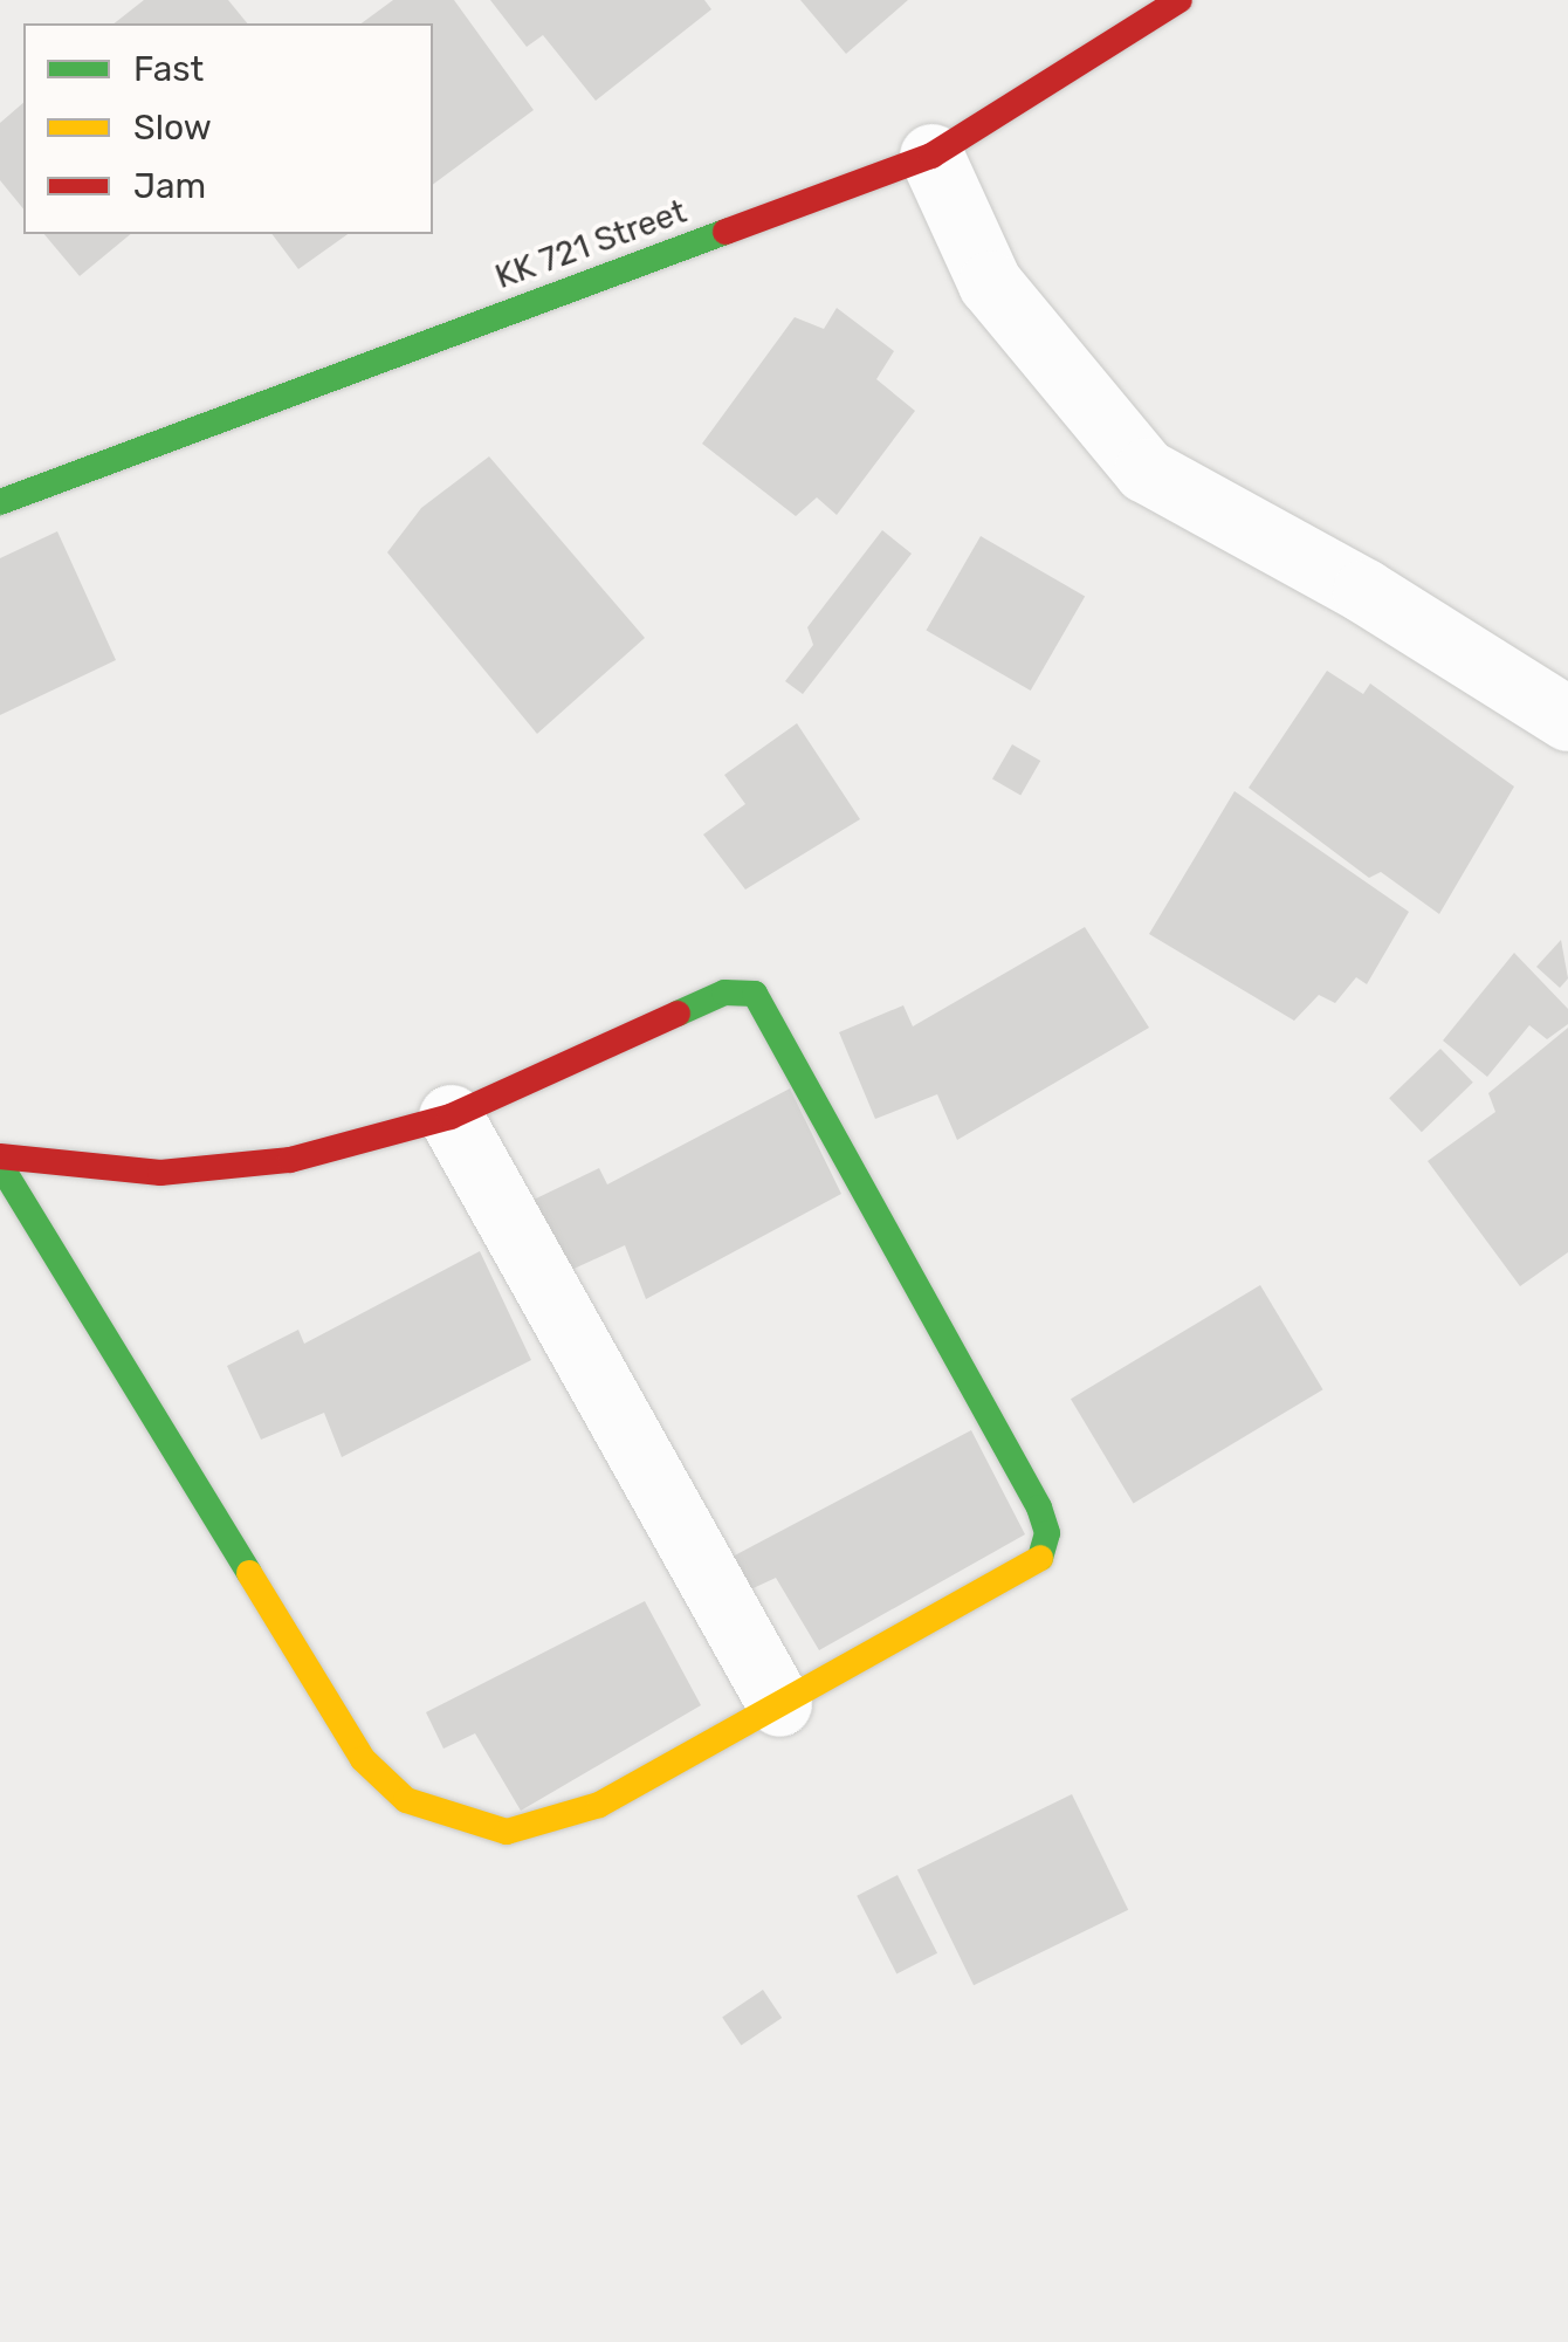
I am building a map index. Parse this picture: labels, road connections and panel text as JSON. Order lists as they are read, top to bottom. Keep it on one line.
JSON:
{"streets":{"street":["KK 721 Street"]},"legend":["Fast","Slow","Jam"]}
